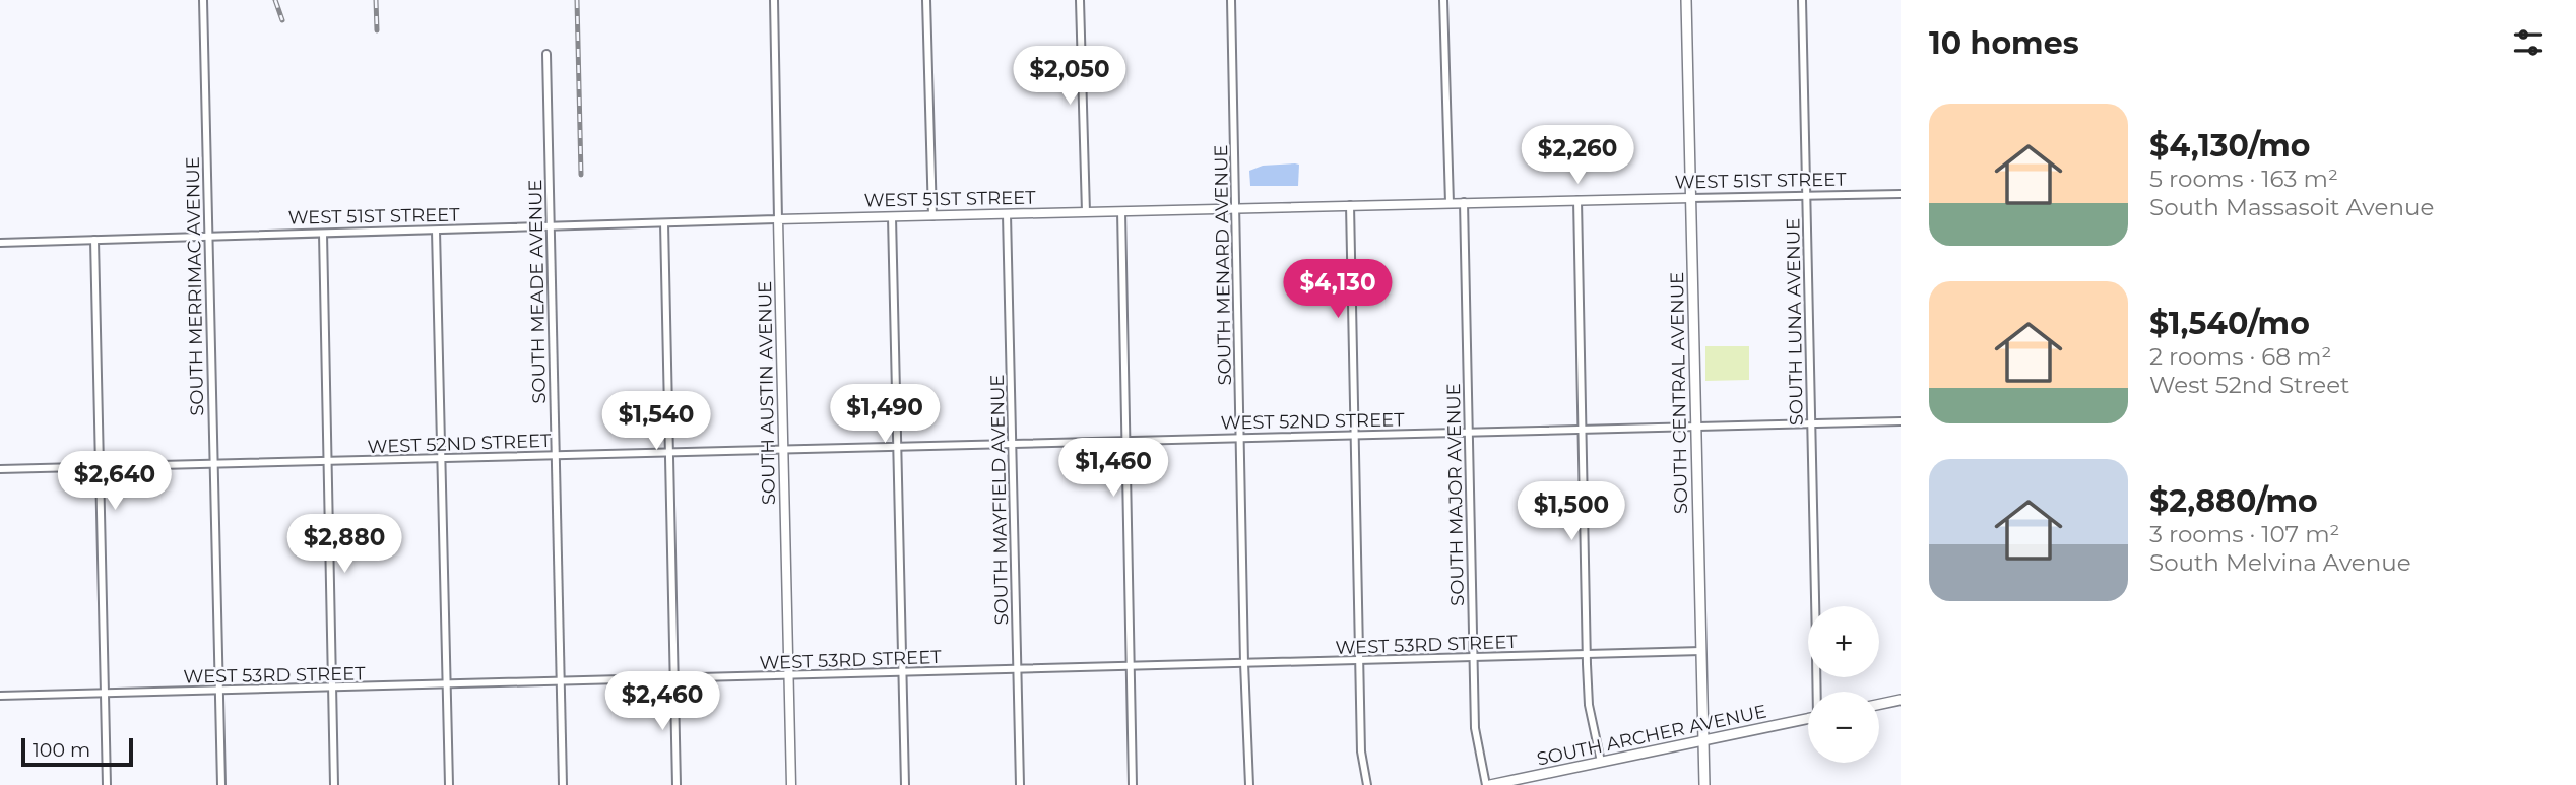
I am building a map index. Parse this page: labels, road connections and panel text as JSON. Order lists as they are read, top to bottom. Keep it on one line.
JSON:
{"streets":{"main road":["SOUTH CENTRAL AVENUE","SOUTH ARCHER AVENUE"],"street":["WEST 51ST STREET","SOUTH MENARD AVENUE","SOUTH MERRIMAC AVENUE","SOUTH MEADE AVENUE","SOUTH LUNA AVENUE","SOUTH AUSTIN AVENUE","WEST 52ND STREET","SOUTH MAJOR AVENUE","SOUTH MAYFIELD AVENUE","WEST 53RD STREET"]},"crossings":[["WEST 51ST STREET","SOUTH MENARD AVENUE"],["WEST 51ST STREET","SOUTH MERRIMAC AVENUE"],["WEST 51ST STREET","SOUTH MEADE AVENUE"],["WEST 51ST STREET","SOUTH LUNA AVENUE"],["WEST 51ST STREET","SOUTH AUSTIN AVENUE"],["WEST 51ST STREET","SOUTH CENTRAL AVENUE"],["WEST 51ST STREET","SOUTH MAJOR AVENUE"],["WEST 51ST STREET","SOUTH MAYFIELD AVENUE"],["SOUTH MENARD AVENUE","WEST 52ND STREET"],["SOUTH MENARD AVENUE","WEST 53RD STREET"],["SOUTH MERRIMAC AVENUE","WEST 52ND STREET"],["SOUTH MERRIMAC AVENUE","WEST 53RD STREET"],["SOUTH MEADE AVENUE","WEST 52ND STREET"],["SOUTH MEADE AVENUE","WEST 53RD STREET"],["SOUTH LUNA AVENUE","WEST 52ND STREET"],["SOUTH AUSTIN AVENUE","WEST 52ND STREET"],["SOUTH AUSTIN AVENUE","WEST 53RD STREET"],["SOUTH CENTRAL AVENUE","WEST 52ND STREET"],["SOUTH CENTRAL AVENUE","WEST 53RD STREET"],["SOUTH CENTRAL AVENUE","SOUTH ARCHER AVENUE"],["WEST 52ND STREET","SOUTH MAJOR AVENUE"],["WEST 52ND STREET","SOUTH MAYFIELD AVENUE"],["SOUTH MAJOR AVENUE","WEST 53RD STREET"],["SOUTH MAJOR AVENUE","SOUTH ARCHER AVENUE"],["SOUTH MAYFIELD AVENUE","WEST 53RD STREET"]],"scale_bar":"100 m","page":{"heading":"10 homes","price":["$2,050","$2,260","$4,130","$1,490","$1,540","$1,460","$2,640","$1,500","$2,880","$2,460"],"list":[{"name":"$4,130/mo","note":"5 rooms · 163 m² · South Massasoit Avenue"},{"name":"$1,540/mo","note":"2 rooms · 68 m² · West 52nd Street"},{"name":"$2,880/mo","note":"3 rooms · 107 m² · South Melvina Avenue"}],"map_buttons":["+","−"],"scale":"100 m"}}
